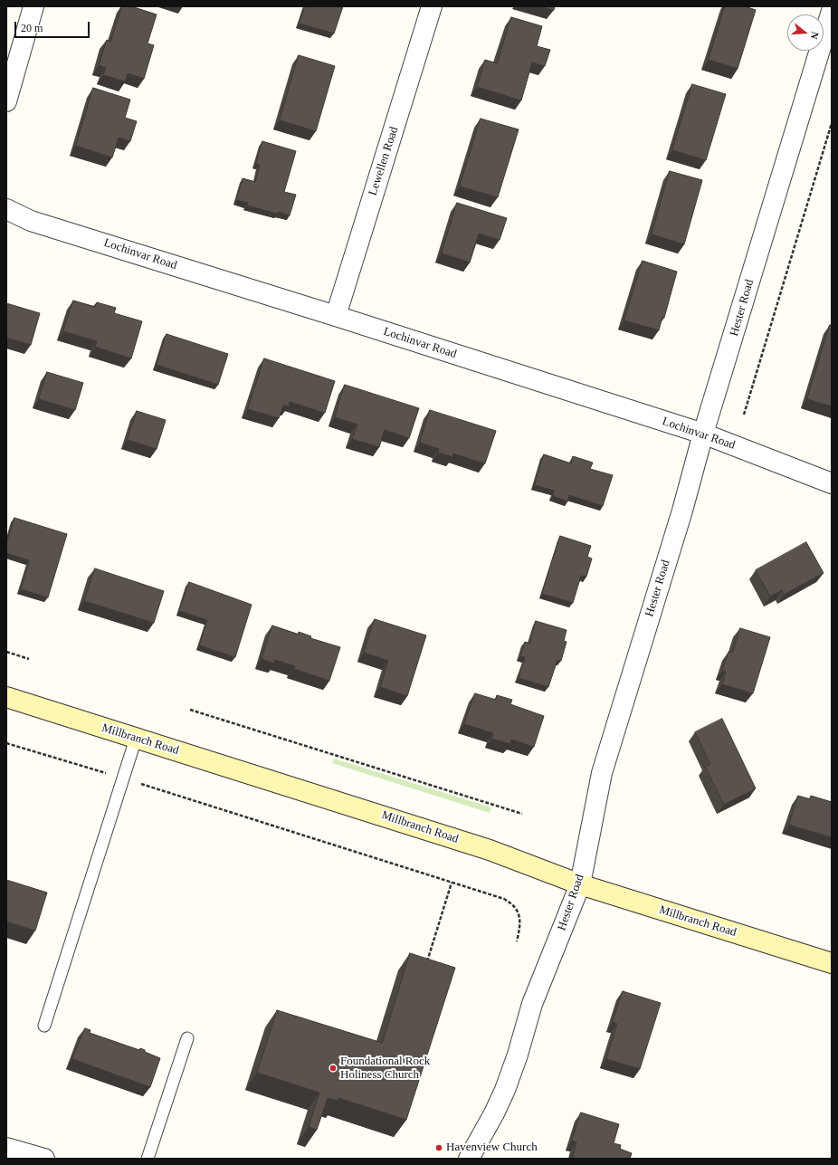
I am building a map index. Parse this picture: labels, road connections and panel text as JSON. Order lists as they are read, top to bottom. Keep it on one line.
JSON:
{"streets":{"main road":["Millbranch Road"],"street":["Lewellen Road","Lochinvar Road","Hester Road"]},"crossings":[["Lewellen Road","Lochinvar Road"],["Lochinvar Road","Hester Road"],["Hester Road","Millbranch Road"]],"places":["Foundational Rock Holiness Church","Havenview Church"],"scale_bar":"20 m","north":"right"}
